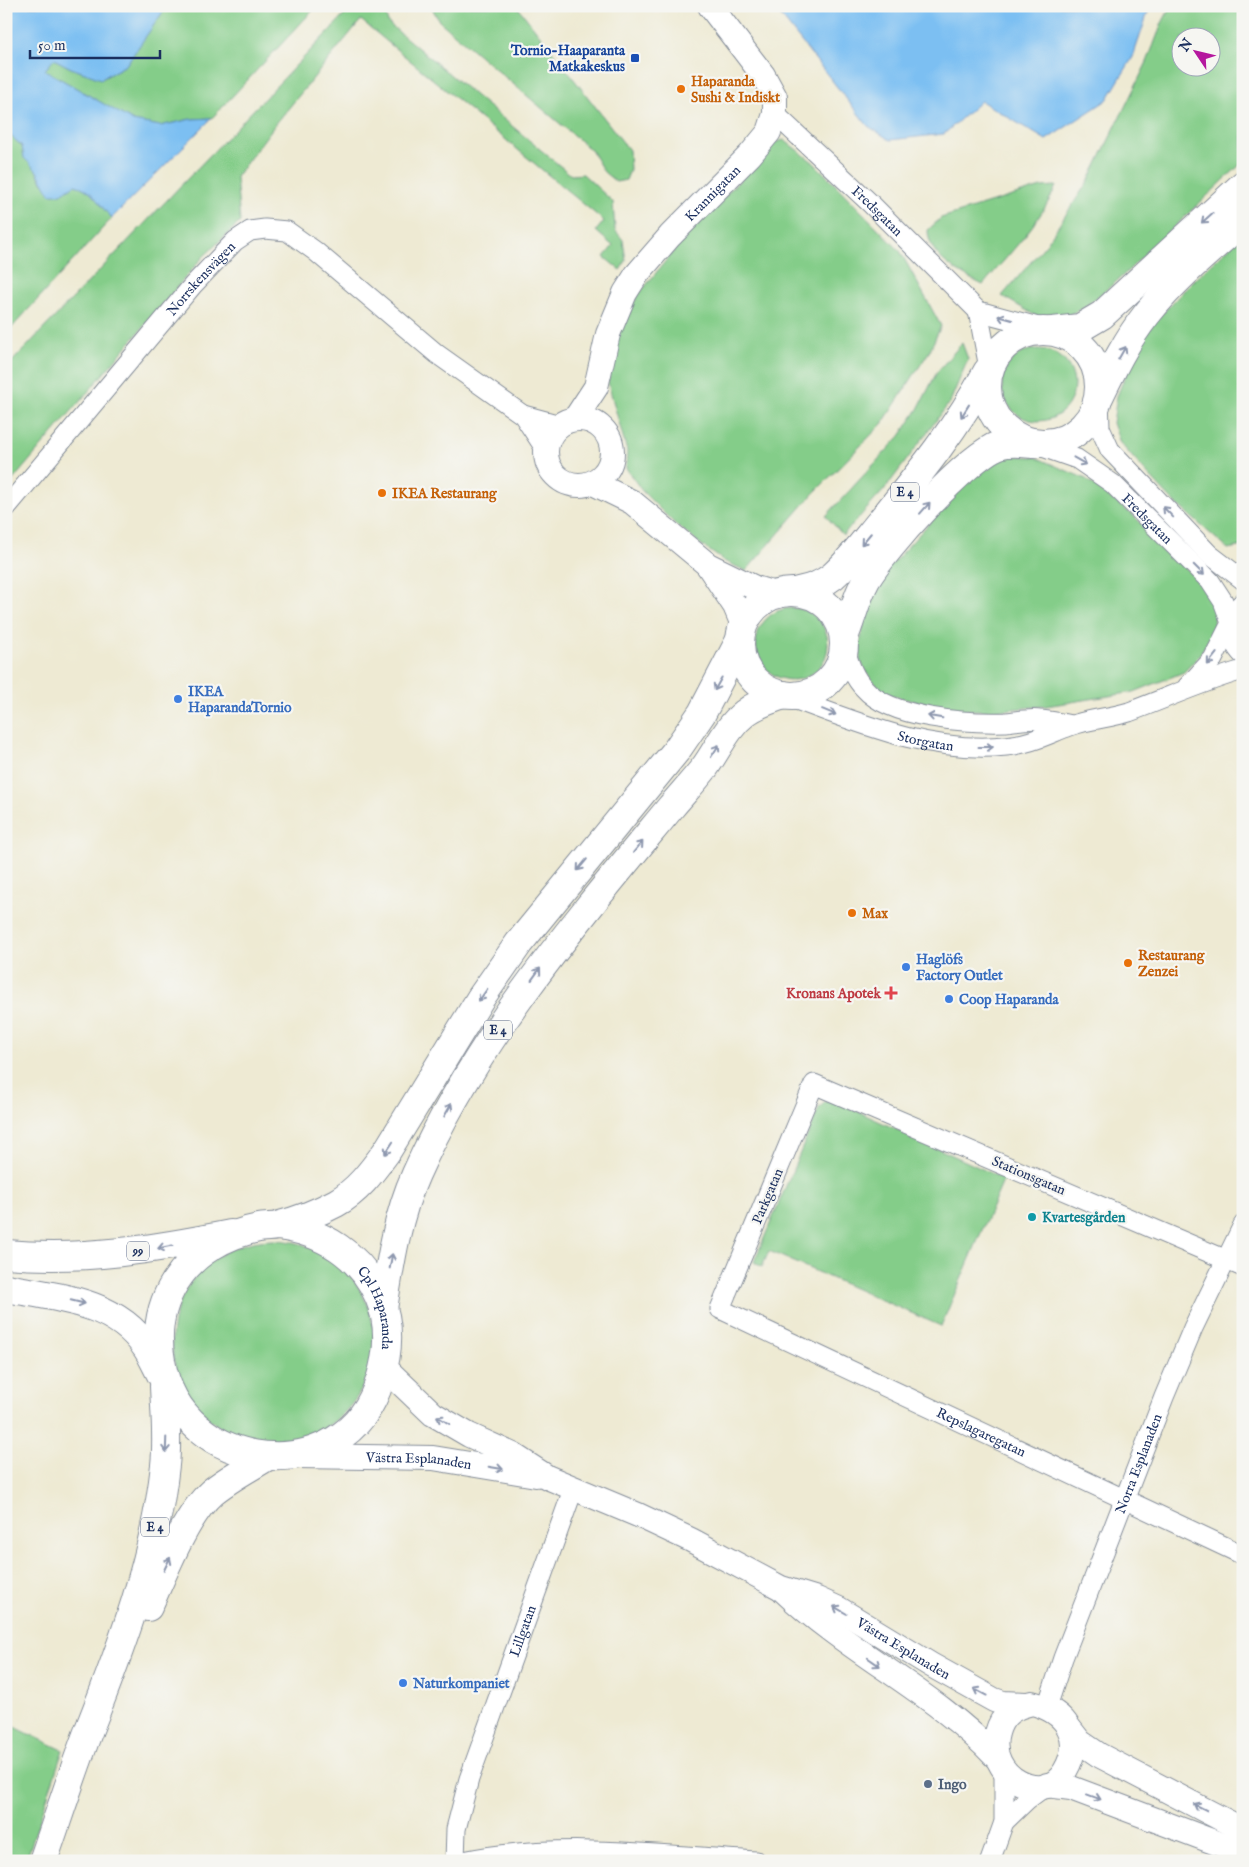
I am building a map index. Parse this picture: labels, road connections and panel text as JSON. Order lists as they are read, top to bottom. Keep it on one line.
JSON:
{"streets":{"main road":["E 4","99","Cpl Haparanda"],"street":["Krannigatan","Fredsgatan","Norrskensvägen","Storgatan","Stationsgatan","Parkgatan","Repslagaregatan","Västra Esplanaden","Norra Esplanaden","Lillgatan"]},"crossings":[["Krannigatan","Fredsgatan"],["Fredsgatan","E 4"],["Fredsgatan","Storgatan"],["E 4","Storgatan"],["E 4","99"],["E 4","Cpl Haparanda"],["E 4","Västra Esplanaden"],["Stationsgatan","Parkgatan"],["Stationsgatan","Norra Esplanaden"],["Parkgatan","Repslagaregatan"],["99","Cpl Haparanda"],["Cpl Haparanda","Västra Esplanaden"],["Repslagaregatan","Norra Esplanaden"],["Västra Esplanaden","Norra Esplanaden"],["Västra Esplanaden","Lillgatan"]],"places":{"transit":["Tornio-Haaparanta Matkakeskus"],"other":["Haparanda Sushi & Indiskt","IKEA Restaurang","IKEA HaparandaTornio","Max","Restaurang Zenzei","Haglöfs Factory Outlet","Coop Haparanda","Kvartesgården","Naturkompaniet","Ingo"],"health":["Kronans Apotek"]},"scale_bar":"50 m","north":"top left"}
